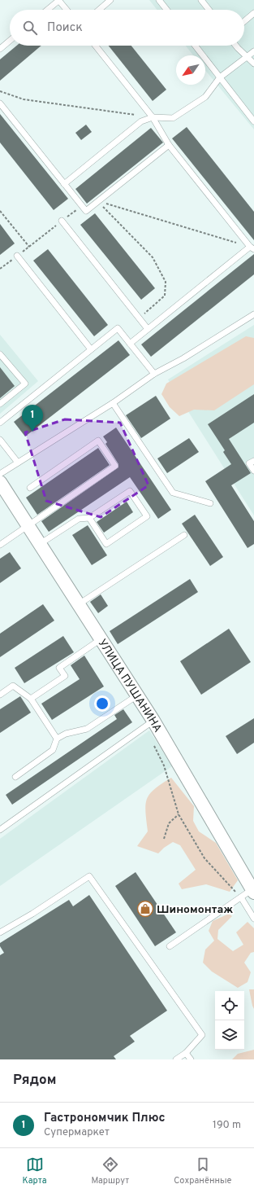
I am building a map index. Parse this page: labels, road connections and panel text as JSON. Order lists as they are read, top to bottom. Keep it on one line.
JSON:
{"streets":{"street":["УЛИЦА ПУШАНИНА"]},"places":{"shop":["Шиномонтаж"]},"north":"bottom left","page":{"search":"Поиск","pins":"1","heading":"Рядом","list":[{"mark":"1","name":"Гастрономчик Плюс","note":"Супермаркет","value":"190 m"}],"nav":["Карта","Маршрут","Сохранённые"]}}
